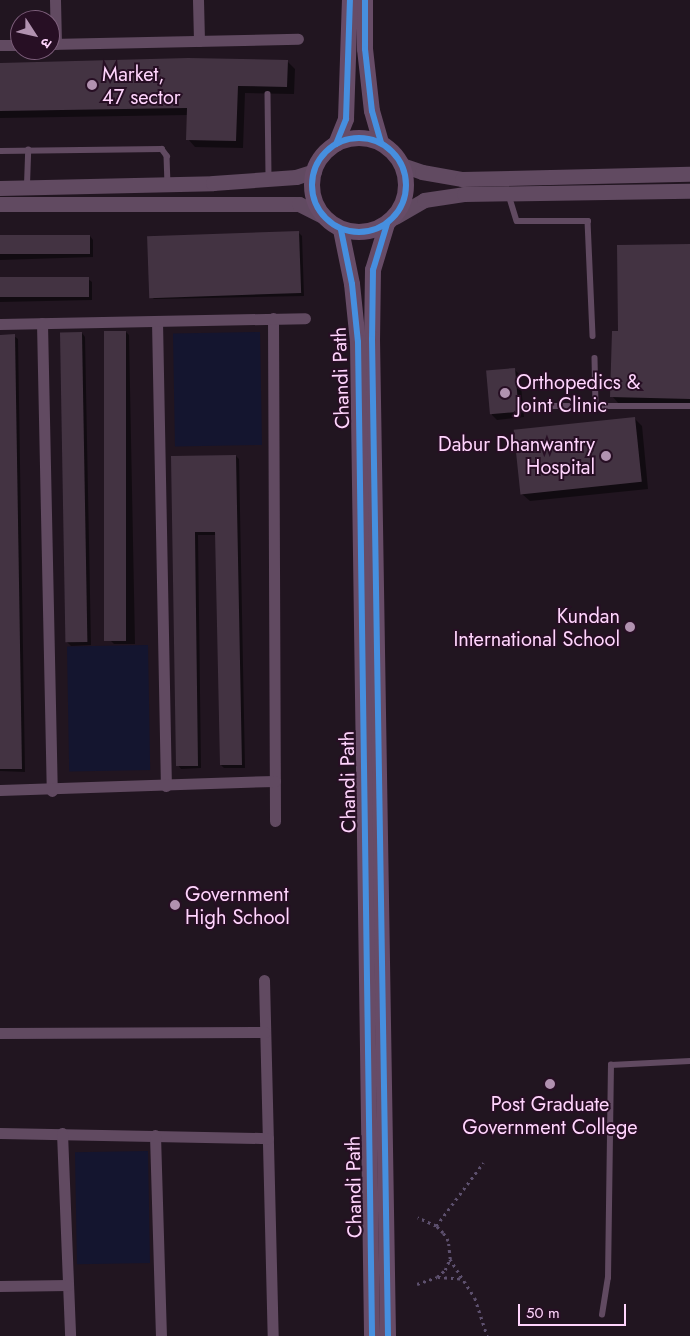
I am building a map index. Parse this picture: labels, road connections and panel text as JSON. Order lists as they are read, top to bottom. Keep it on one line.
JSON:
{"streets":{"main road":["Chandi Path"]},"places":["Market, 47 sector","Orthopedics & Joint Clinic","Dabur Dhanwantry Hospital","Kundan International School","Government High School","Post Graduate Government College"],"scale_bar":"50 m","north":"bottom right"}
